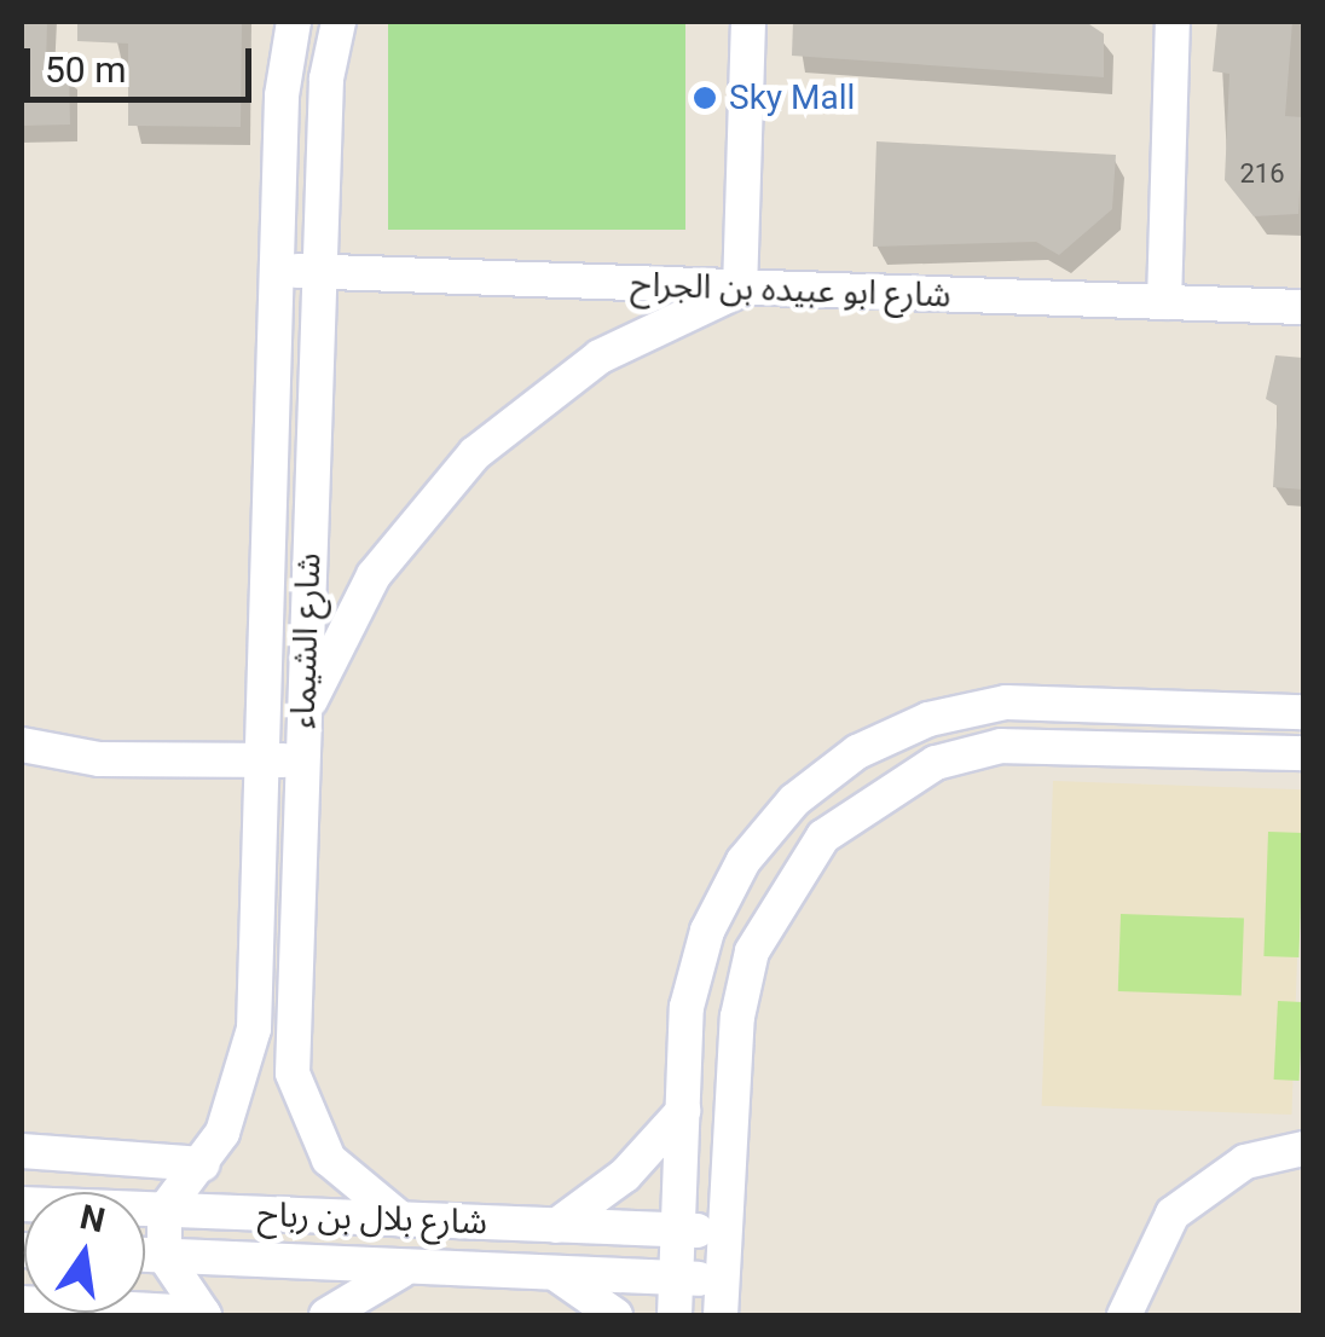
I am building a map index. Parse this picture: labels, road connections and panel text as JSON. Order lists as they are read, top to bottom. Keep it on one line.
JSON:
{"streets":{"street":["شارع ابو عبيده بن الجراح","شارع الشيماء","شارع بلال بن رباح"]},"crossings":[["شارع ابو عبيده بن الجراح","شارع الشيماء"],["شارع الشيماء","شارع بلال بن رباح"]],"places":["Sky Mall"],"house_numbers":["216"],"scale_bar":"50 m","north":"top"}
